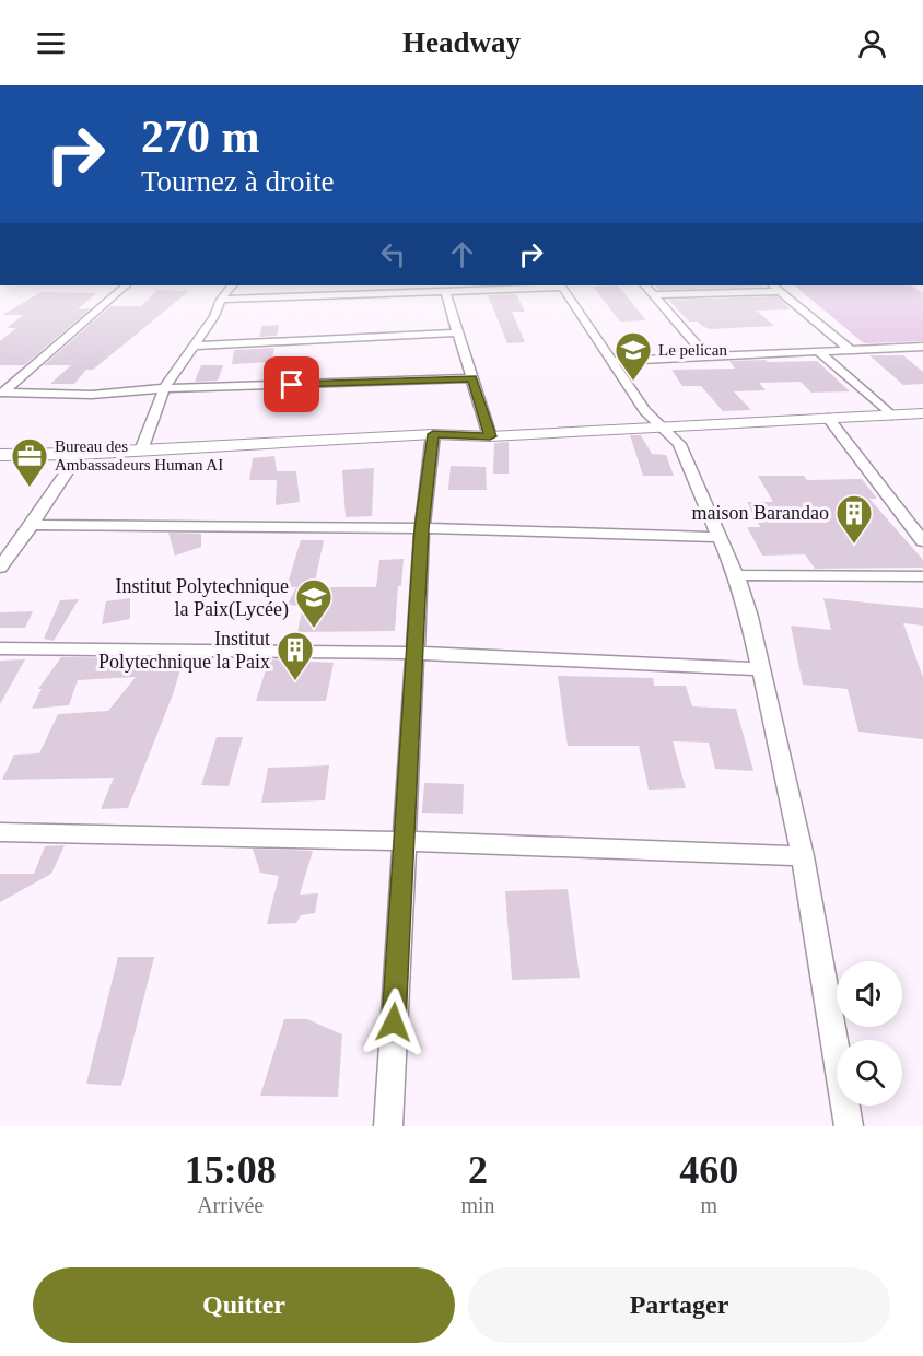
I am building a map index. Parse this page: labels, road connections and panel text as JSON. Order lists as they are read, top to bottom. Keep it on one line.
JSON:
{"places":{"school or university":["Le pelican","Institut Polytechnique la Paix(Lycée)"],"office":["Bureau des Ambassadeurs Human AI"],"building":["maison Barandao","Institut Polytechnique la Paix"]},"page":{"header":"Headway","turn":["270 m","Tournez à droite"],"eta":["15:08","Arrivée","2","min","460","m"],"buttons":["Quitter","Partager"]}}
